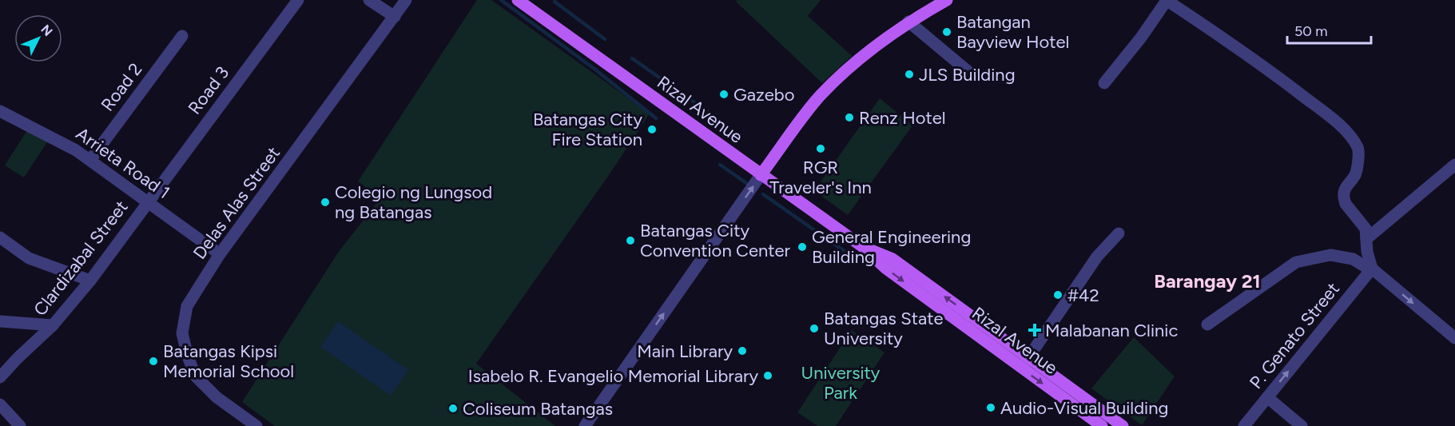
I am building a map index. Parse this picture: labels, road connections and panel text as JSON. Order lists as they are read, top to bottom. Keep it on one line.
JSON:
{"streets":{"main road":["Rizal Avenue"],"street":["Road 2","Road 3","Arrieta Road 1","Delas Alas Street","Clardizabal Street","P. Genato Street"]},"crossings":[["Road 2","Arrieta Road 1"],["Road 3","Arrieta Road 1"],["Road 3","Clardizabal Street"],["Arrieta Road 1","Delas Alas Street"],["Arrieta Road 1","Clardizabal Street"]],"one_way":["P. Genato Street"],"districts":["Barangay 21"],"parks":["University Park"],"places":{"other":["Batangan Bayview Hotel","JLS Building","Gazebo","Renz Hotel","Batangas City Fire Station","RGR Traveler's Inn","Colegio ng Lungsod ng Batangas","Batangas City Convention Center","General Engineering Building","#42","Batangas State University","Main Library","Batangas Kipsi Memorial School","Isabelo R. Evangelio Memorial Library","Audio-Visual Building","Coliseum Batangas"],"health":["Malabanan Clinic"]},"scale_bar":"50 m","north":"top right"}
